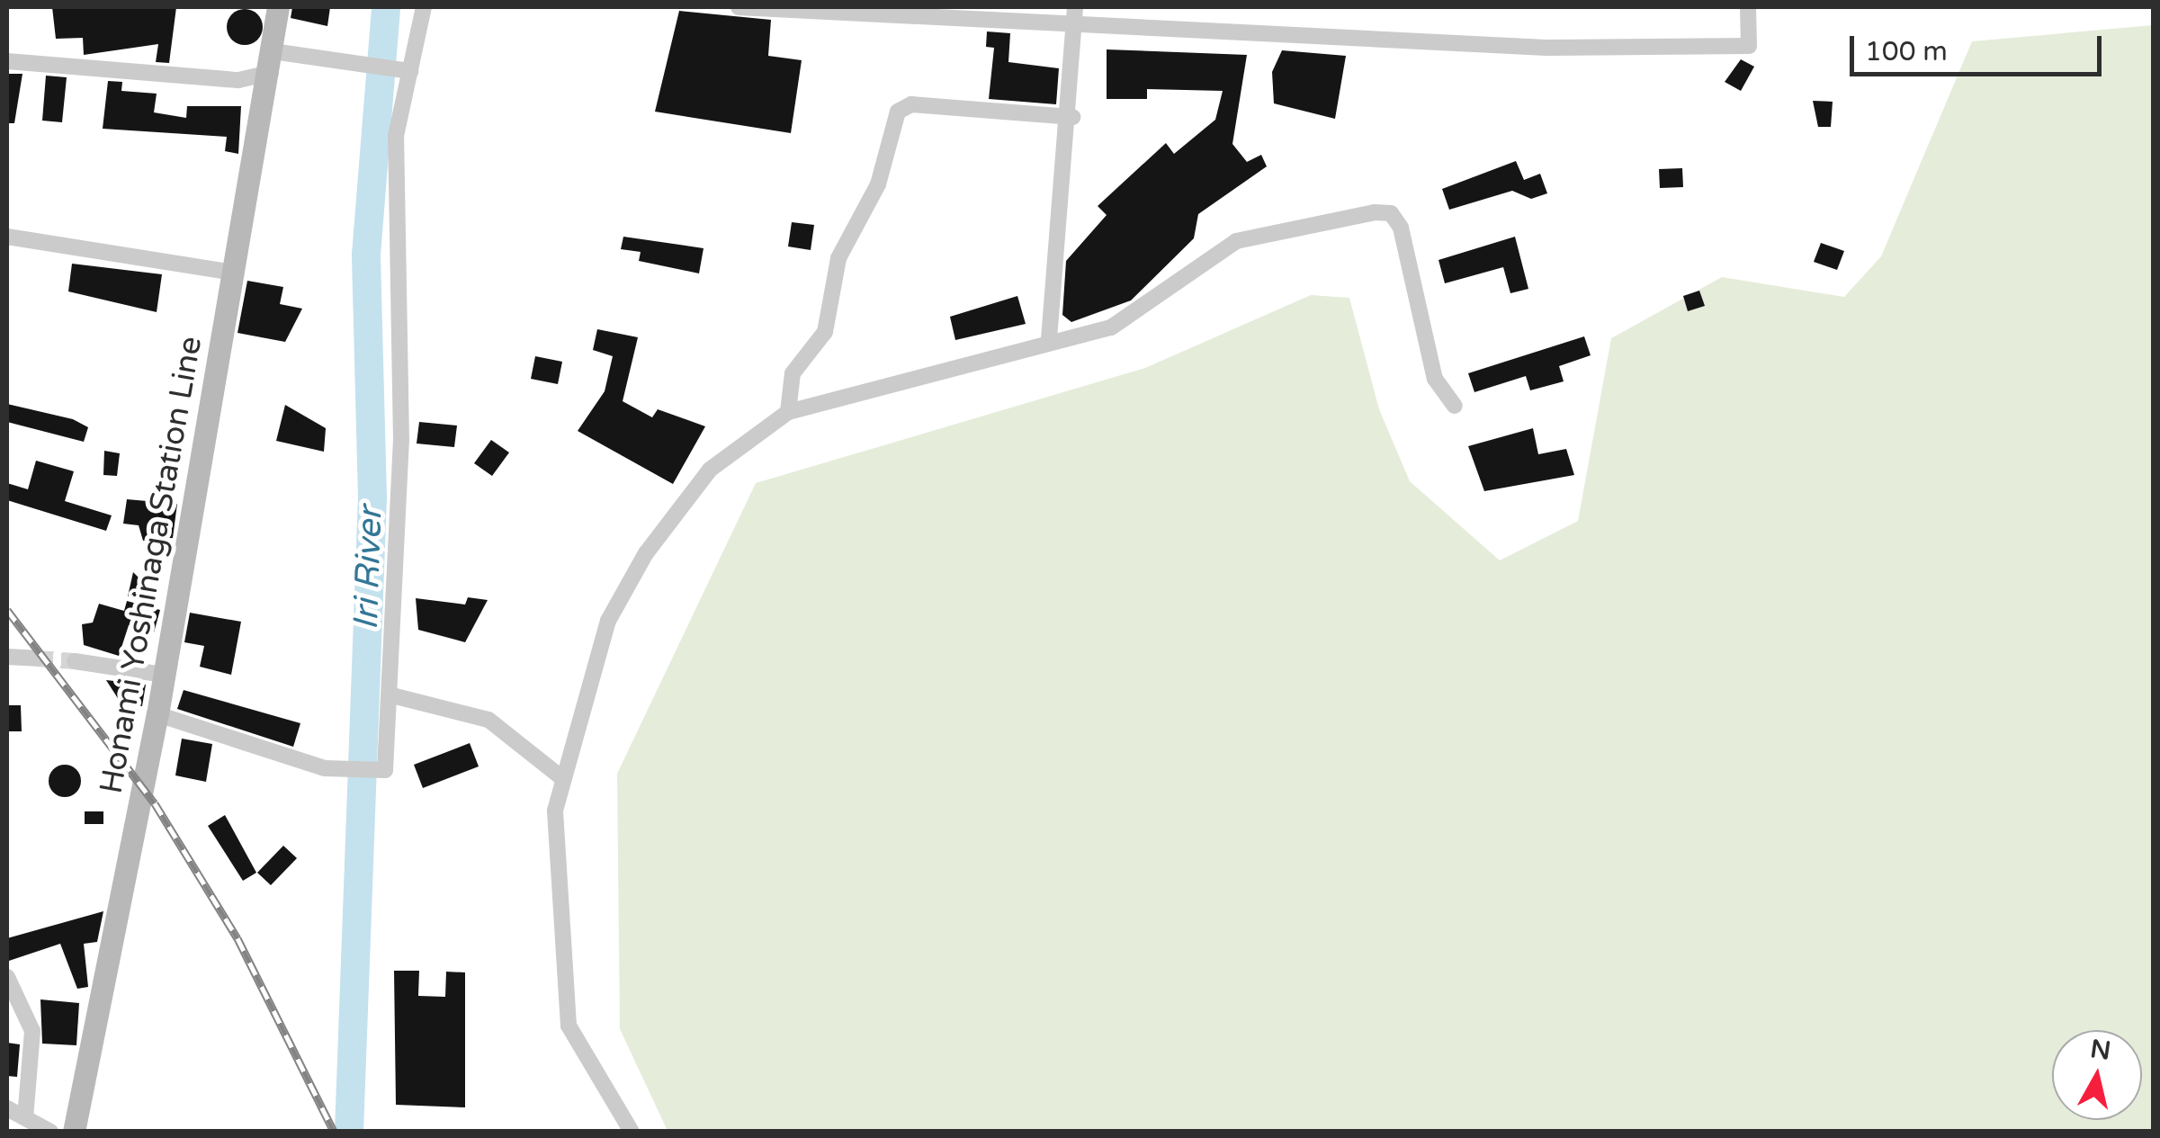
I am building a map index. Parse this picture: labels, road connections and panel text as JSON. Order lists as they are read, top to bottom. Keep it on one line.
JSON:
{"streets":{"main road":["Honami Yoshinaga Station Line"]},"water":["Iri River"],"scale_bar":"100 m","north":"top"}
